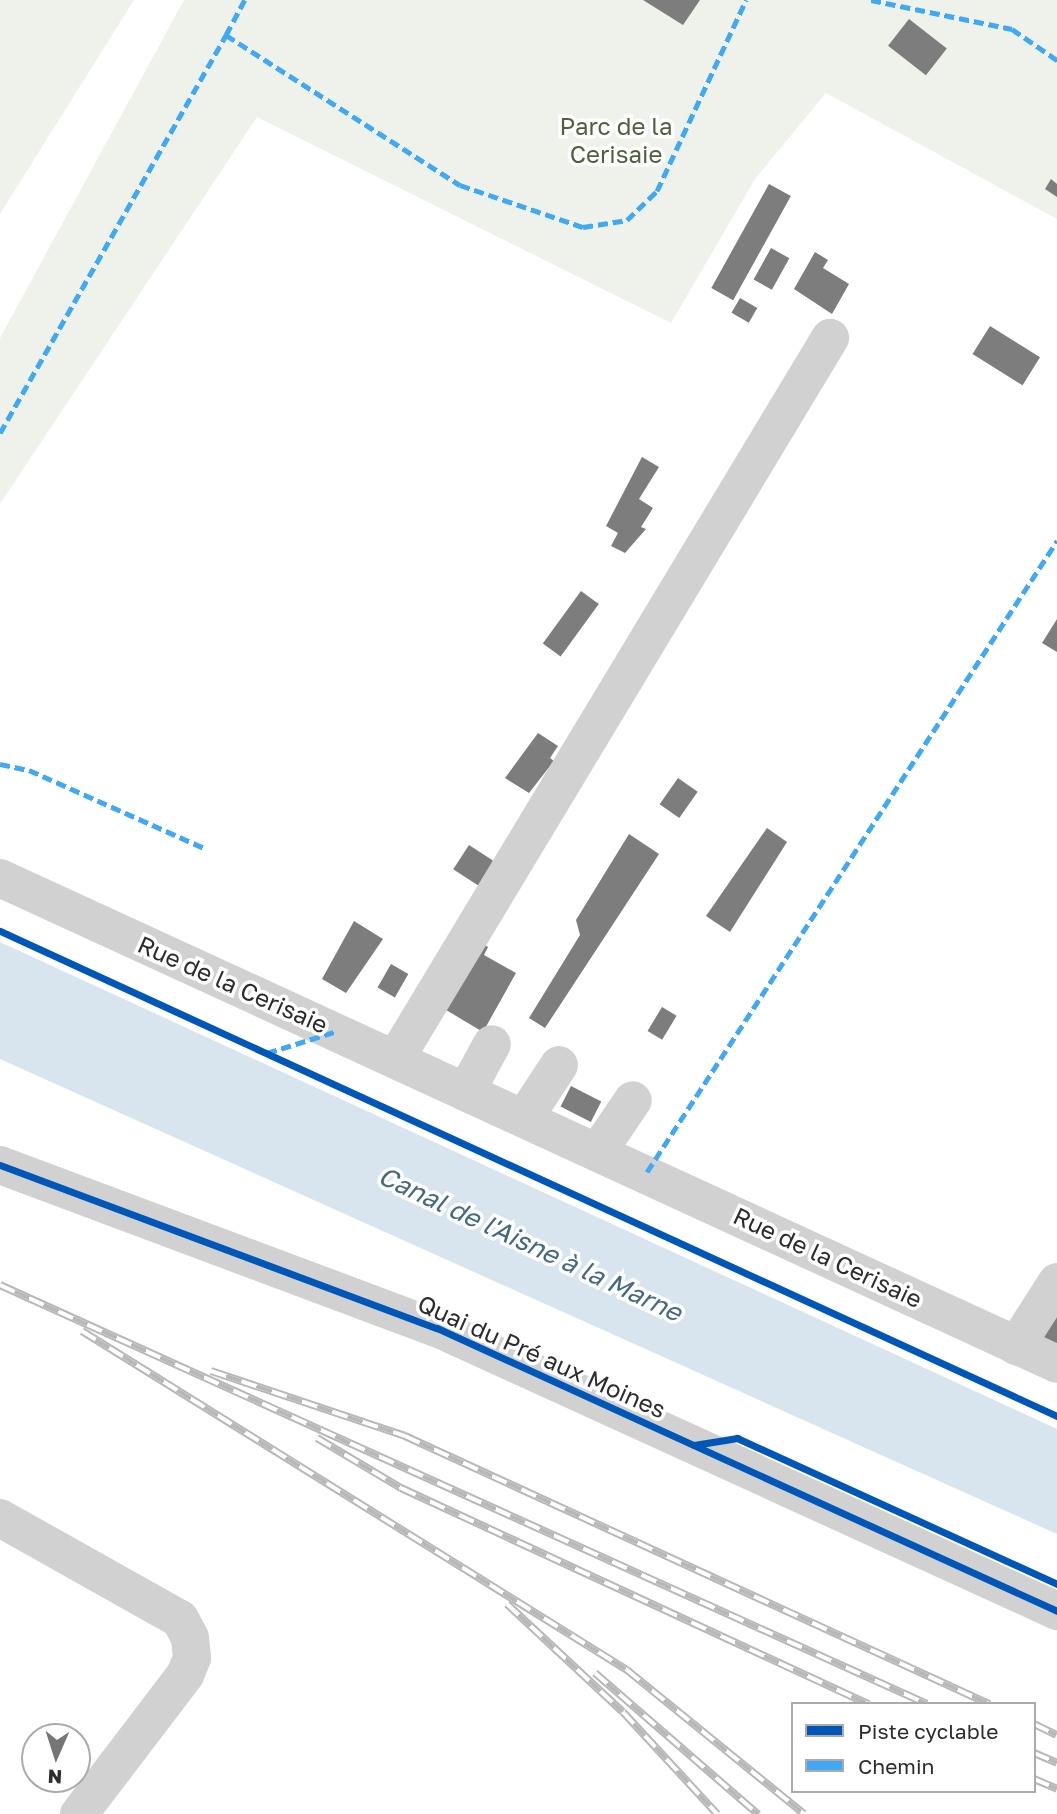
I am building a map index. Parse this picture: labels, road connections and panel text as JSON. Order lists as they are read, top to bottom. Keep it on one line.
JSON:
{"streets":{"street":["Rue de la Cerisaie","Quai du Pré aux Moines"]},"water":["Canal de l'Aisne à la Marne"],"parks":["Parc de la Cerisaie"],"legend":["Piste cyclable","Chemin"],"north":"bottom"}
